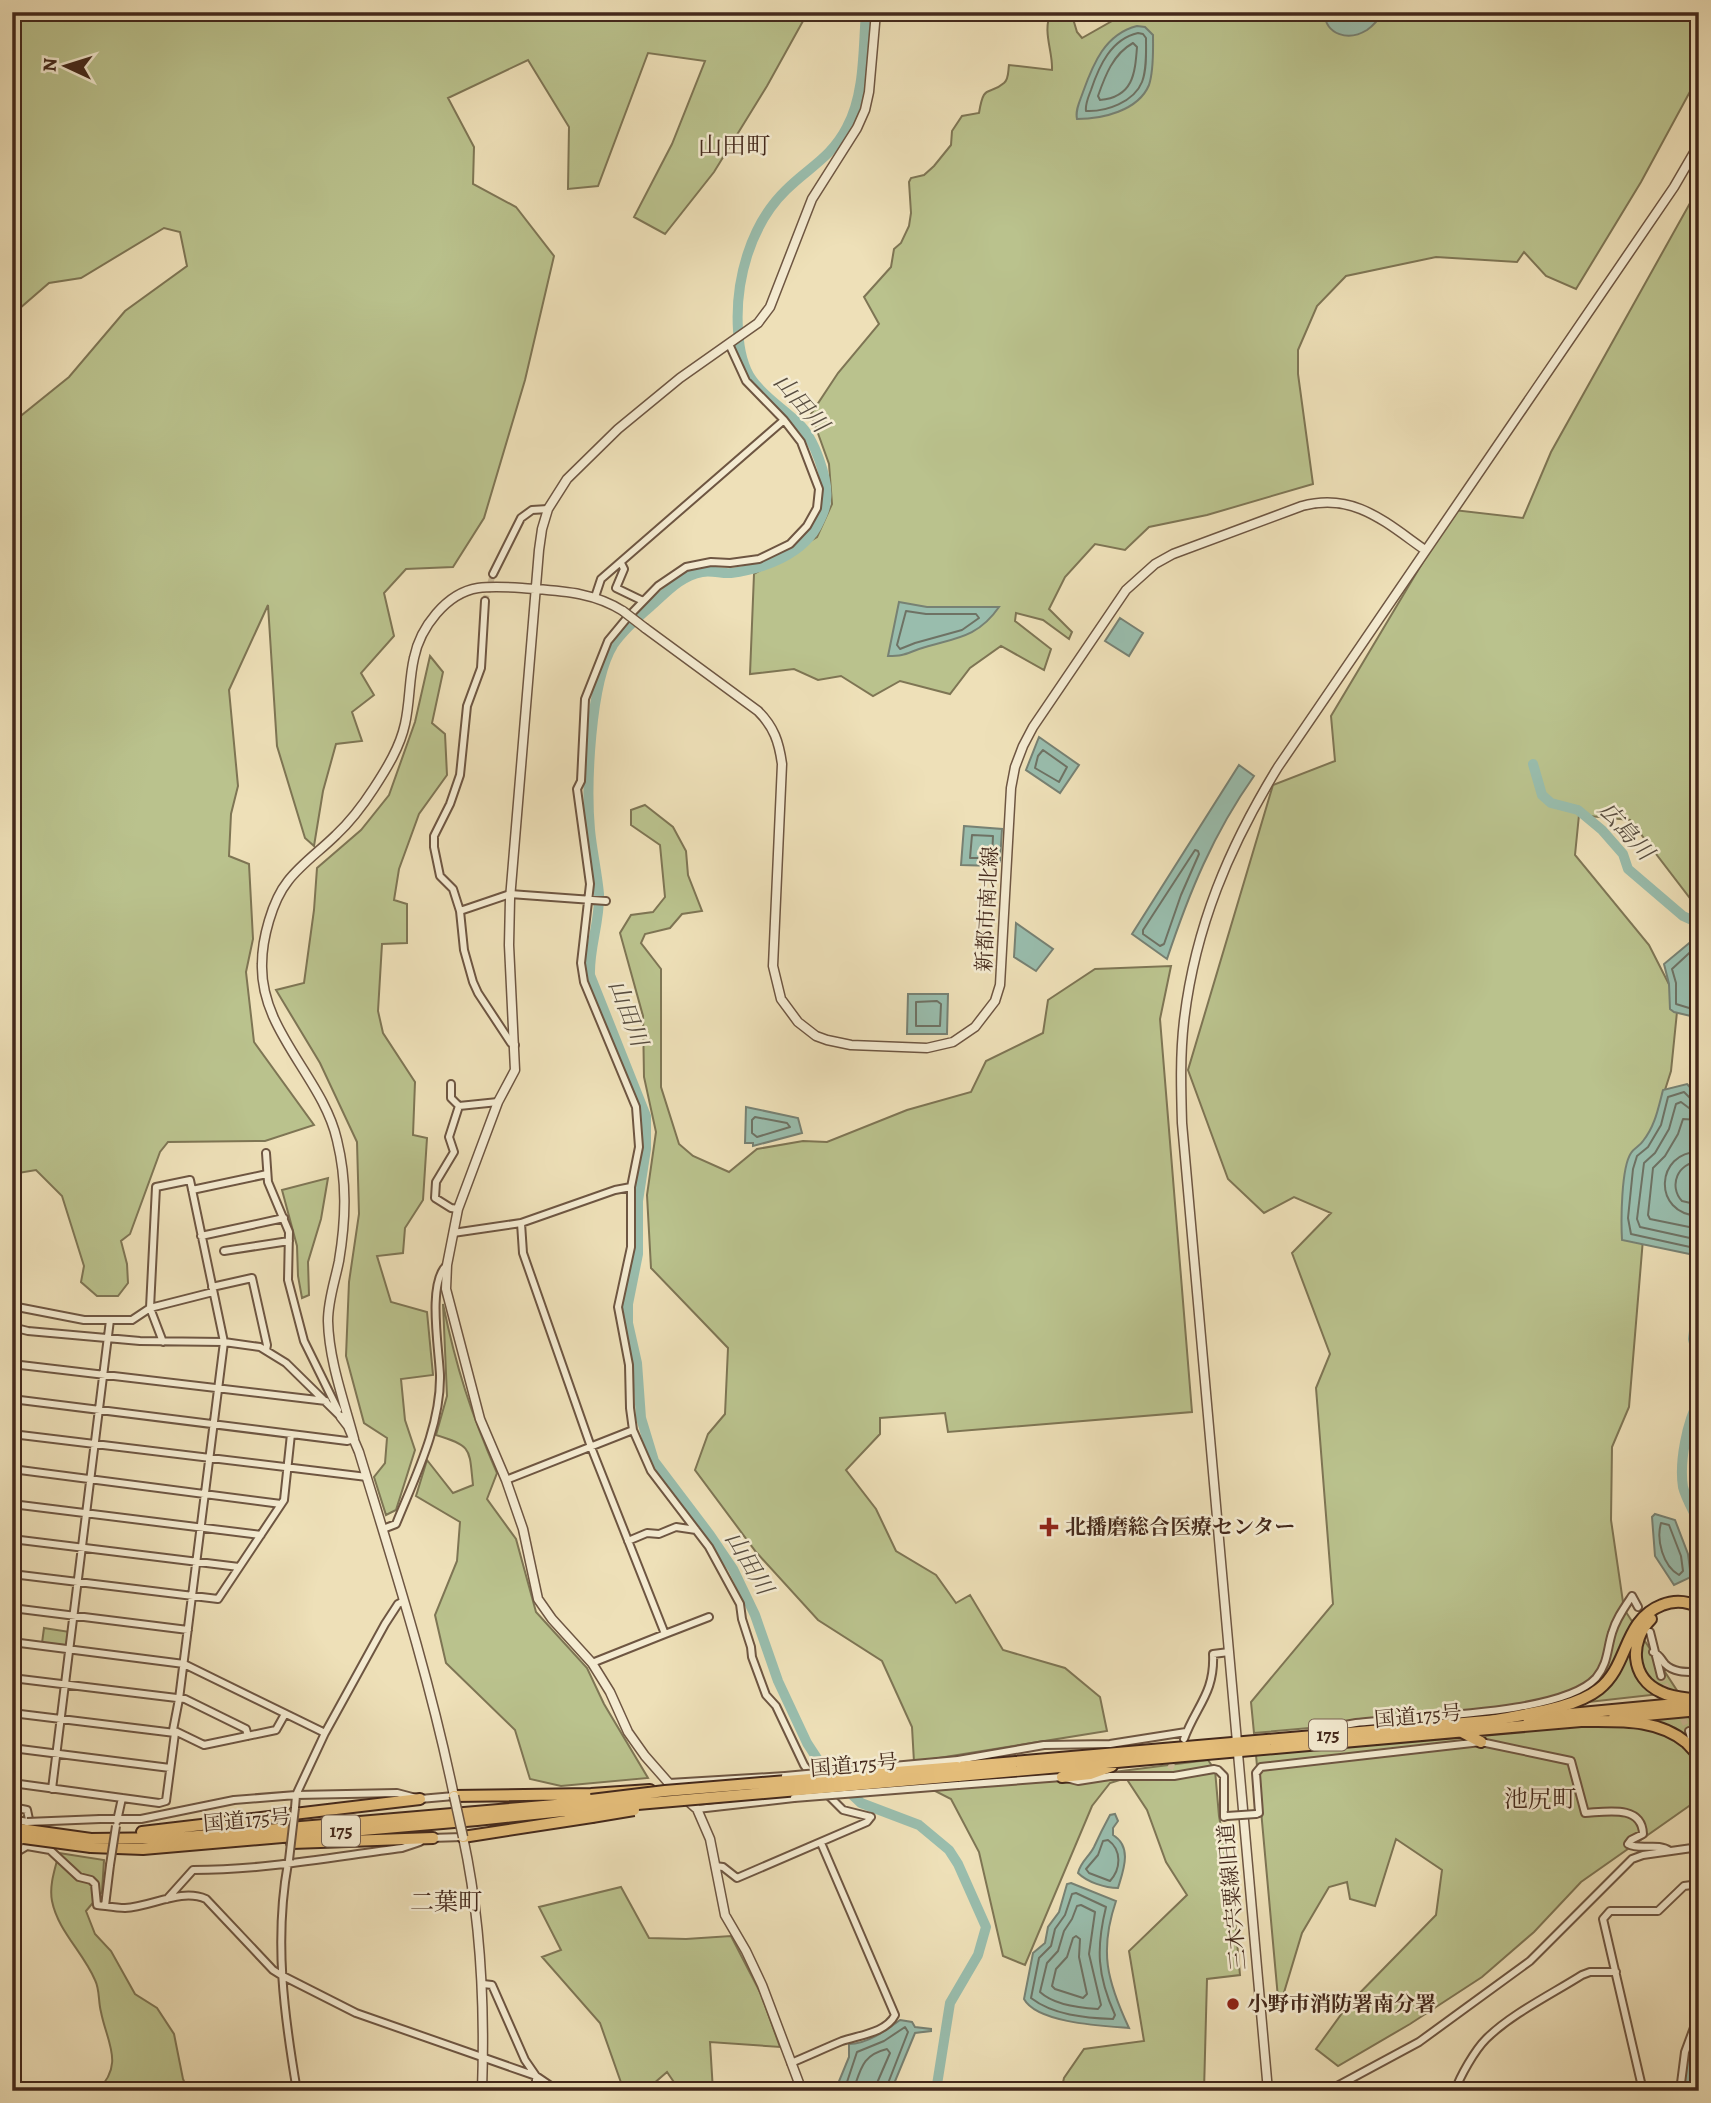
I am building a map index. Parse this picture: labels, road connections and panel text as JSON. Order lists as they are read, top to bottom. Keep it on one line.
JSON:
{"streets":{"highway":["国道175号","175"],"street":["新都市南北線","三木宍粟線旧道"]},"crossings":[["新都市南北線","三木宍粟線旧道"],["国道175号","三木宍粟線旧道"]],"districts":["山田町","池尻町","二葉町"],"water":["山田川","広島川"],"places":{"health":["北播磨総合医療センター"],"other":["小野市消防署南分署"]},"north":"left"}
